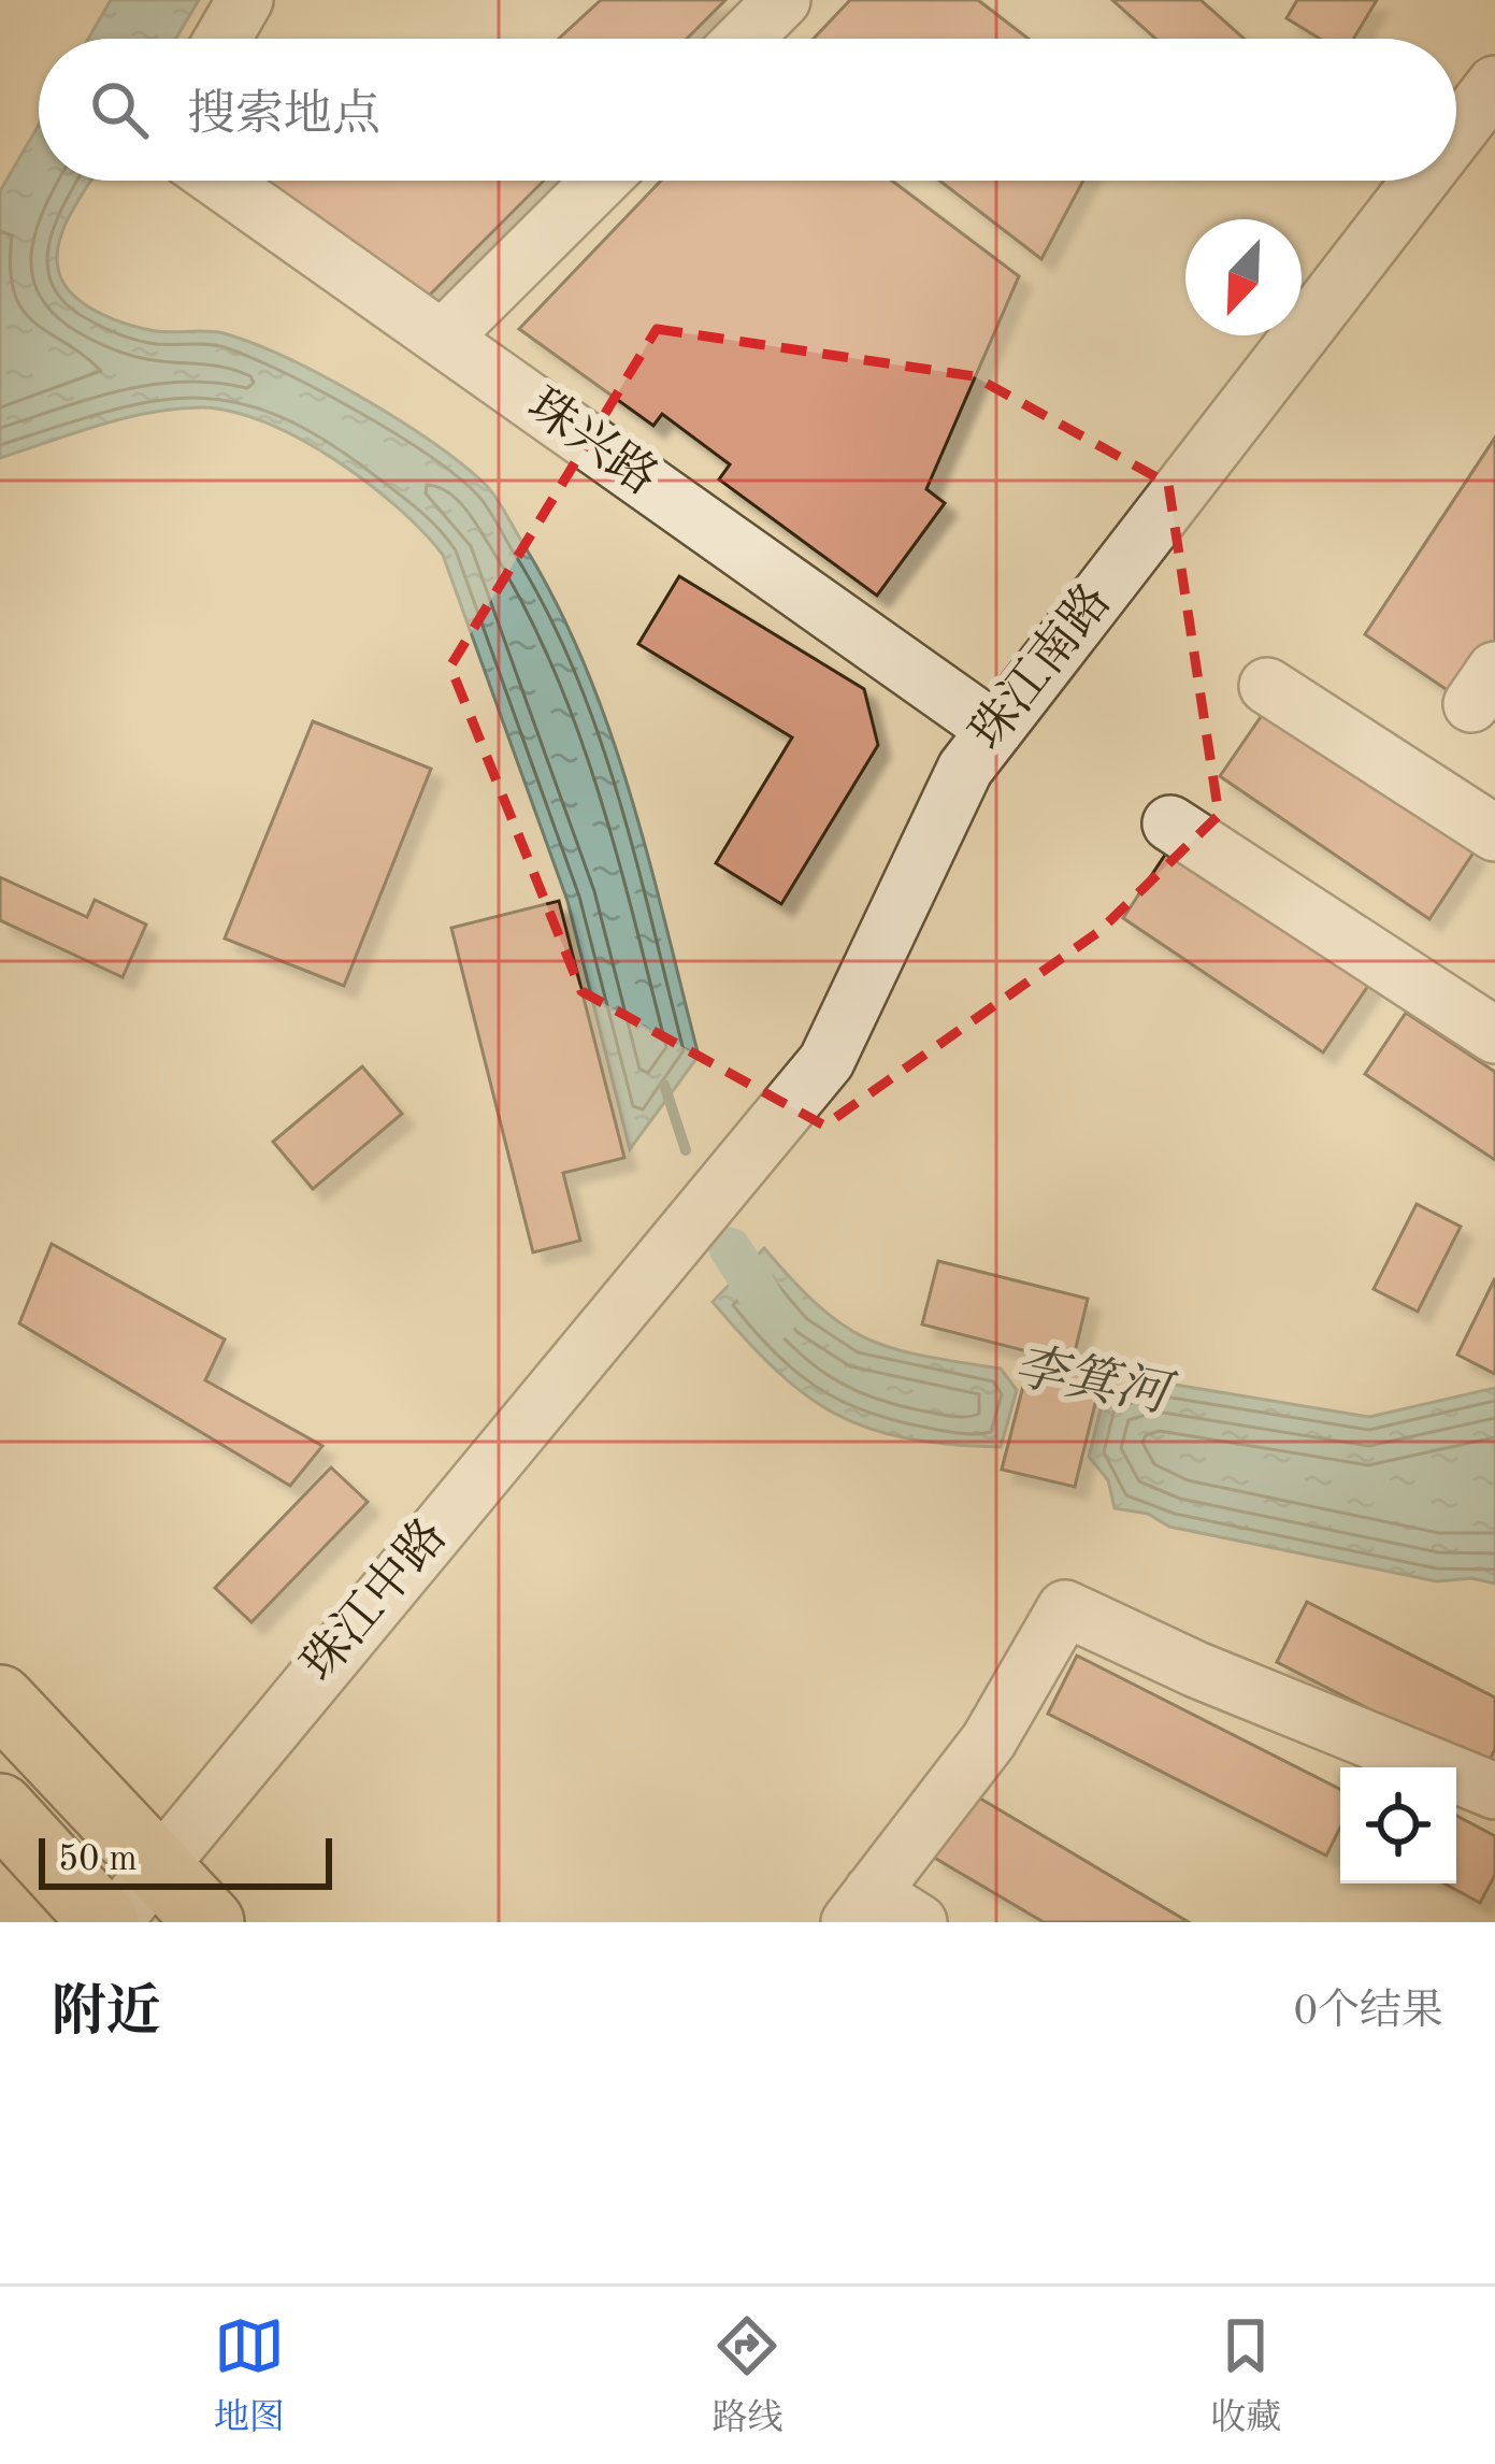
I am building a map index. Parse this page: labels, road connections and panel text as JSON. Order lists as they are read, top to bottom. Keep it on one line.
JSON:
{"streets":{"street":["珠兴路","珠江南路","珠江中路"]},"crossings":[["珠兴路","珠江南路"],["珠江南路","珠江中路"]],"water":["李箕河"],"scale_bar":"50 m","north":"bottom left","page":{"search":"搜索地点","scale":"50 m","heading":["附近","0个结果"],"nav":["地图","路线","收藏"]}}
